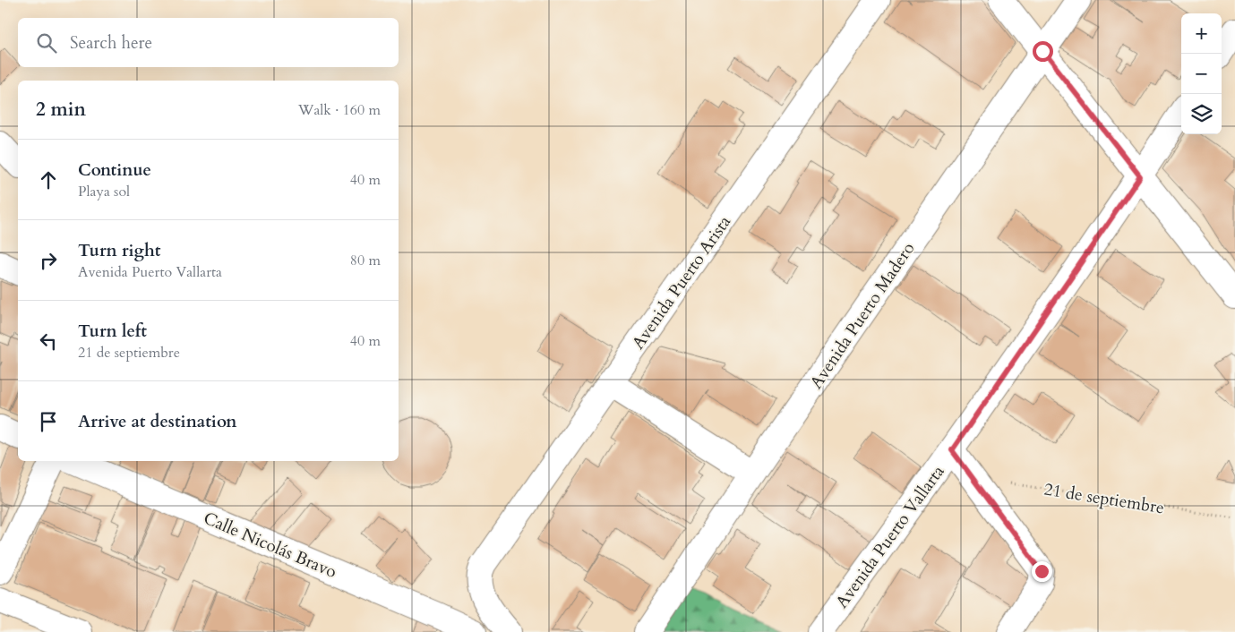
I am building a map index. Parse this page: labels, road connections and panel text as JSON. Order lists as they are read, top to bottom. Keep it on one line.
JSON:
{"streets":{"street":["Avenida Puerto Arista","Avenida Puerto Madero","Avenida Puerto Vallarta","Calle Nicolás Bravo"],"path":["21 de septiembre"]},"page":{"map_buttons":["+","−"],"search":"Search here","heading":["2 min","Walk · 160 m"],"list":[["Continue","Playa sol","40 m"],["Turn right","Avenida Puerto Vallarta","80 m"],["Turn left","21 de septiembre","40 m"],"Arrive at destination"]}}
